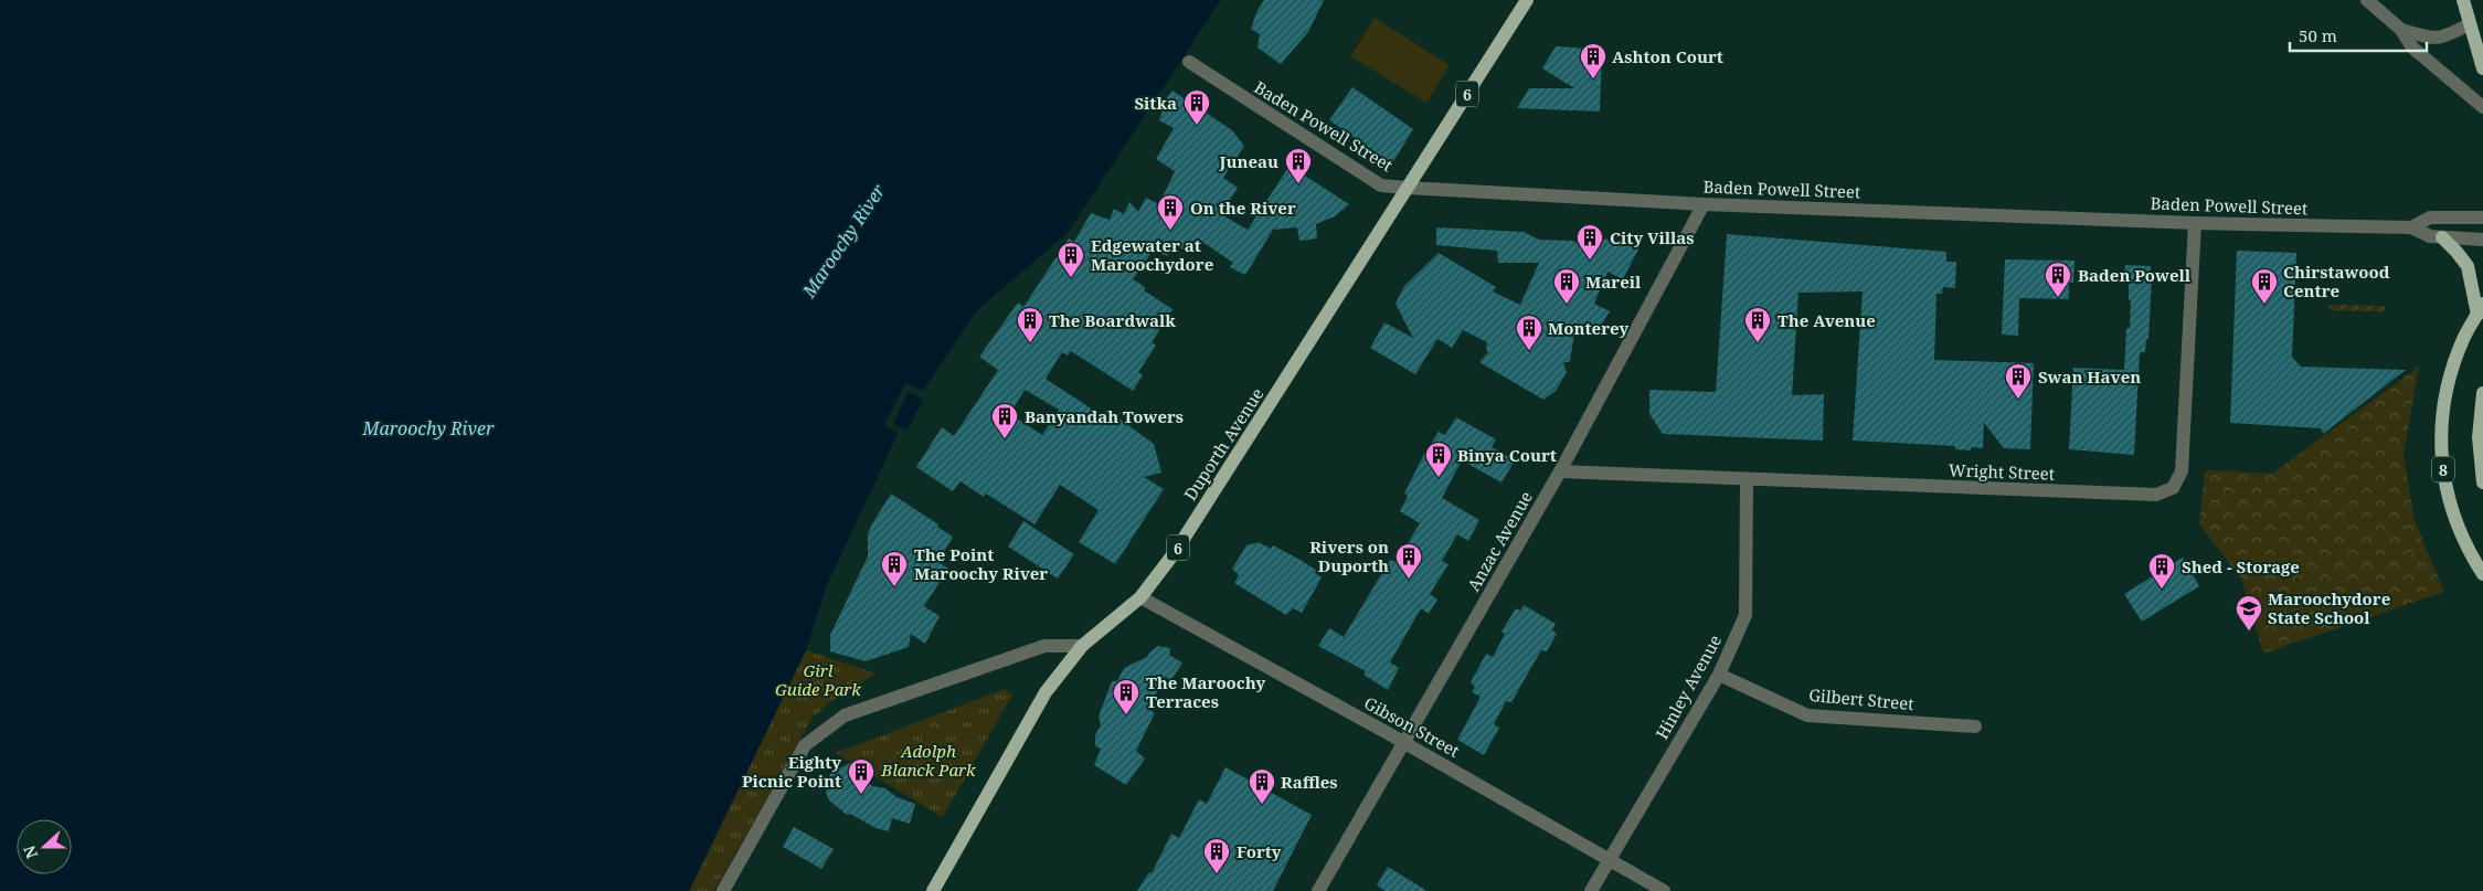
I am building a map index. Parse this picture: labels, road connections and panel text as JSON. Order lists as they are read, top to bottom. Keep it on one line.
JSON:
{"streets":{"main road":["6","Duporth Avenue","8"],"street":["Baden Powell Street","Wright Street","Anzac Avenue","Hinley Avenue","Gilbert Street","Gibson Street"]},"crossings":[["Baden Powell Street","Duporth Avenue"],["Baden Powell Street","Wright Street"],["Baden Powell Street","Anzac Avenue"],["Duporth Avenue","Gibson Street"],["Wright Street","Anzac Avenue"],["Wright Street","Hinley Avenue"],["Anzac Avenue","Gibson Street"],["Hinley Avenue","Gilbert Street"],["Hinley Avenue","Gibson Street"]],"water":["Maroochy River"],"parks":["Girl Guide Park","Adolph Blanck Park"],"places":{"building":["Ashton Court","Sitka","Juneau","On the River","City Villas","Edgewater at Maroochydore","Baden Powell","Mareil","Chirstawood Centre","The Boardwalk","The Avenue","Monterey","Swan Haven","Banyandah Towers","Binya Court","Rivers on Duporth","The Point Maroochy River","Shed - Storage","The Maroochy Terraces","Eighty Picnic Point","Raffles","Forty"],"school or university":["Maroochydore State School"]},"scale_bar":"50 m","north":"left"}
